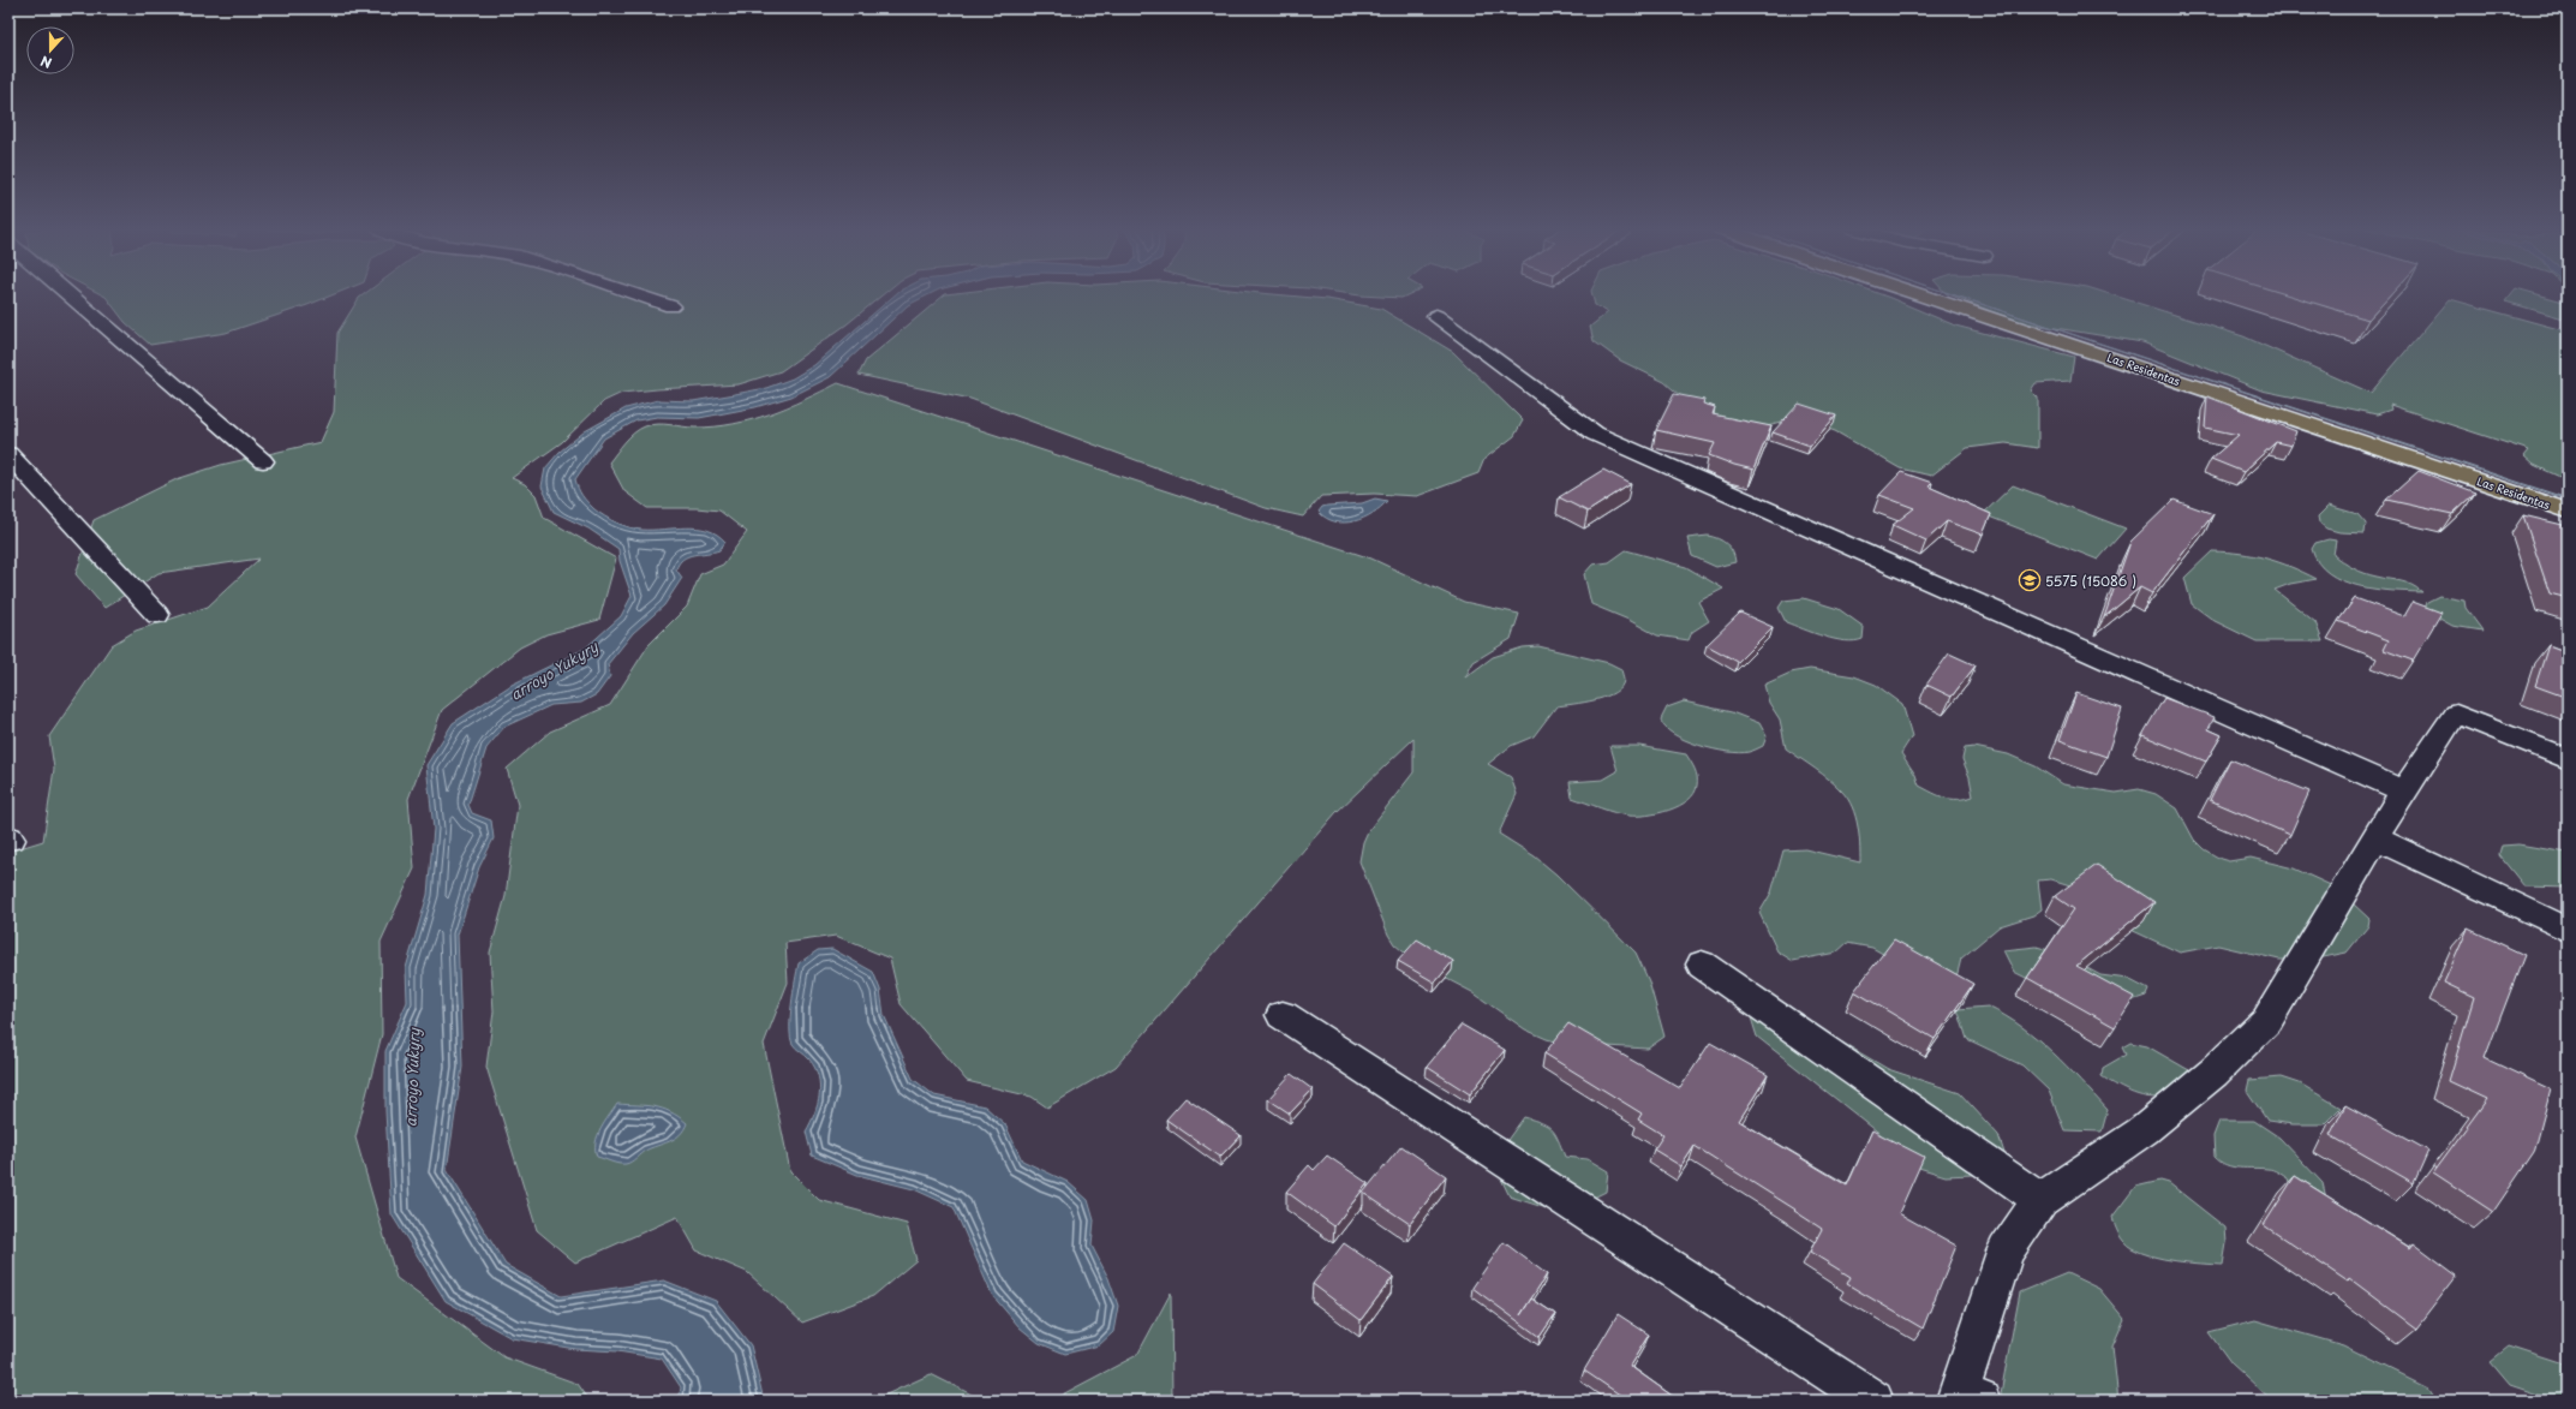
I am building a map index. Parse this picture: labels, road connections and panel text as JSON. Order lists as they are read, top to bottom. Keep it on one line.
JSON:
{"streets":{"main road":["Las Residentas"]},"water":["arroyo Yukyry"],"places":{"school or university":["5575 (15086 )"]},"north":"bottom"}
